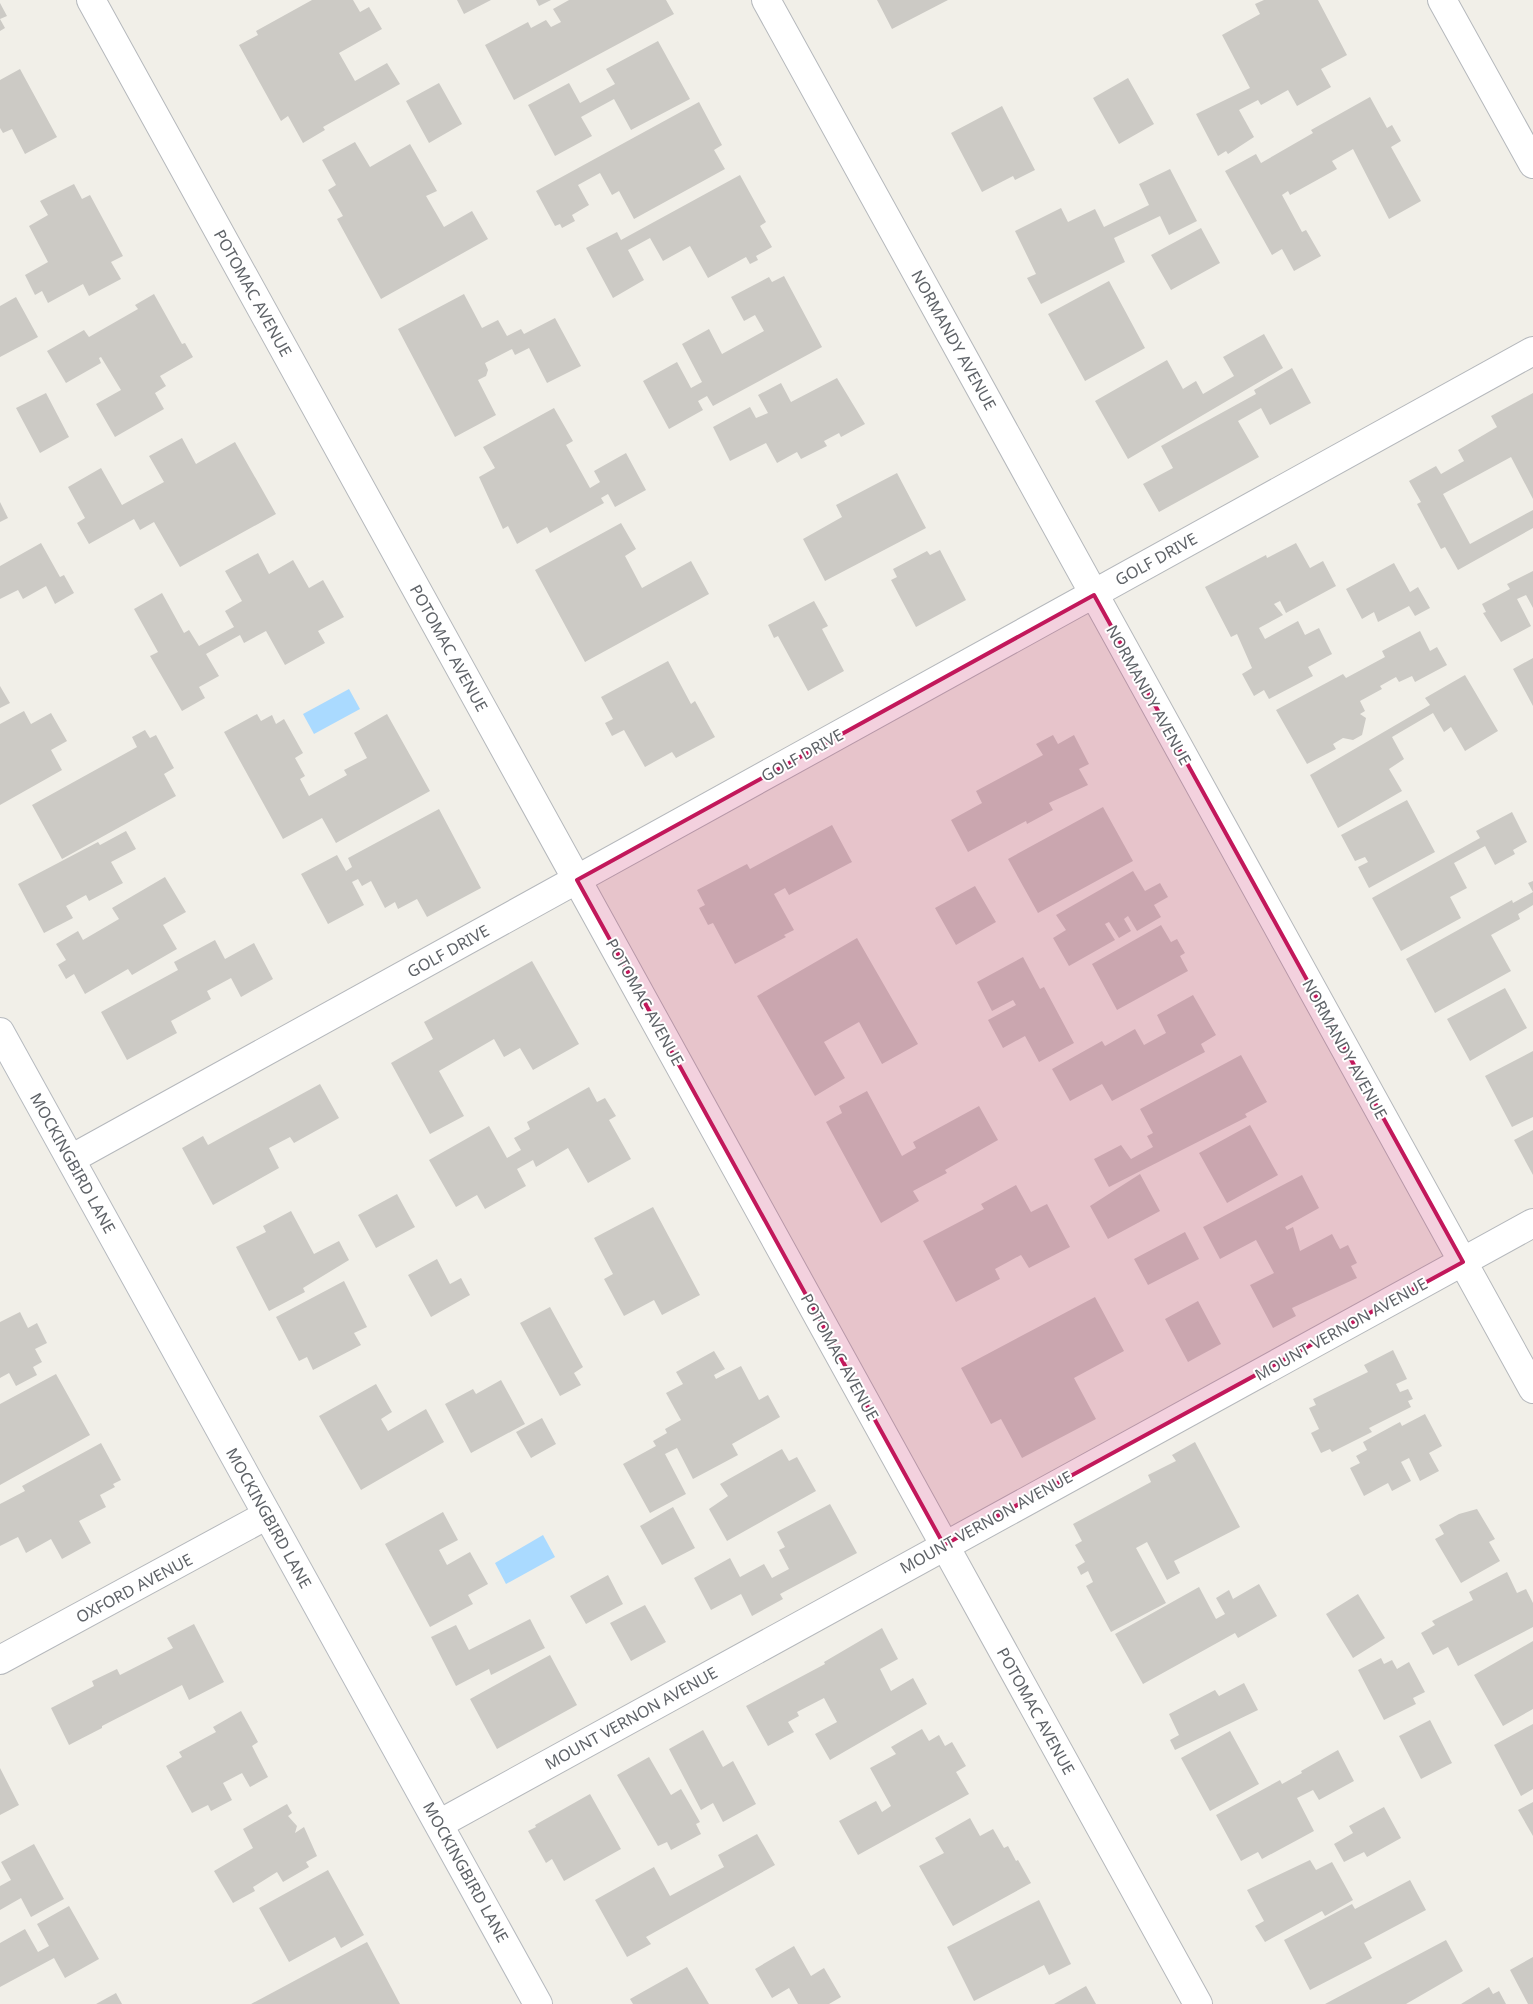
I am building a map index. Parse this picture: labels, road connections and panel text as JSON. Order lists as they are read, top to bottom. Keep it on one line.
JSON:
{"streets":{"street":["POTOMAC AVENUE","NORMANDY AVENUE","GOLF DRIVE","MOCKINGBIRD LANE","MOUNT VERNON AVENUE","OXFORD AVENUE"]},"crossings":[["POTOMAC AVENUE","GOLF DRIVE"],["POTOMAC AVENUE","MOUNT VERNON AVENUE"],["NORMANDY AVENUE","GOLF DRIVE"],["NORMANDY AVENUE","MOUNT VERNON AVENUE"],["GOLF DRIVE","MOCKINGBIRD LANE"],["MOCKINGBIRD LANE","MOUNT VERNON AVENUE"],["MOCKINGBIRD LANE","OXFORD AVENUE"]]}
